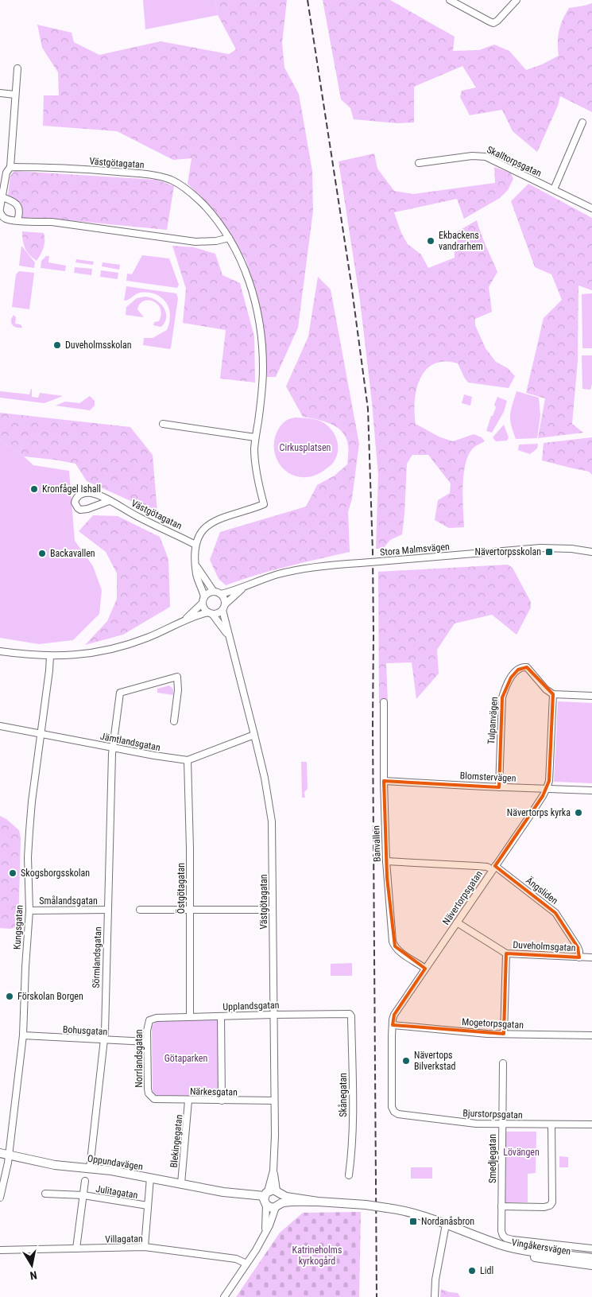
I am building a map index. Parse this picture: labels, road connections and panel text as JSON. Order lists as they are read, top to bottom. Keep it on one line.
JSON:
{"streets":{"main road":["Oppundavägen","Vingåkersvägen"],"street":["Skalltorpsgatan","Västgötagatan","Stora Malmsvägen","Tulpanvägen","Jämtlandsgatan","Blomstervägen","Banvallen","Östgötagatan","Ängsliden","Nävertorpsgatan","Smålandsgatan","Kungsgatan","Duveholmsgatan","Sörmlandsgatan","Upplandsgatan","Mogetorpsgatan","Bohusgatan","Norrlandsgatan","Närkesgatan","Skånegatan","Bjurstorpsgatan","Blekingegatan","Smedjegatan","Julitagatan","Villagatan"]},"crossings":[["Västgötagatan","Stora Malmsvägen"],["Västgötagatan","Jämtlandsgatan"],["Västgötagatan","Upplandsgatan"],["Västgötagatan","Närkesgatan"],["Västgötagatan","Oppundavägen"],["Västgötagatan","Vingåkersvägen"],["Tulpanvägen","Blomstervägen"],["Tulpanvägen","Nävertorpsgatan"],["Jämtlandsgatan","Östgötagatan"],["Jämtlandsgatan","Kungsgatan"],["Jämtlandsgatan","Sörmlandsgatan"],["Blomstervägen","Banvallen"],["Blomstervägen","Nävertorpsgatan"],["Banvallen","Ängsliden"],["Banvallen","Nävertorpsgatan"],["Östgötagatan","Upplandsgatan"],["Ängsliden","Nävertorpsgatan"],["Ängsliden","Duveholmsgatan"],["Nävertorpsgatan","Duveholmsgatan"],["Nävertorpsgatan","Mogetorpsgatan"],["Nävertorpsgatan","Bjurstorpsgatan"],["Smålandsgatan","Kungsgatan"],["Smålandsgatan","Sörmlandsgatan"],["Kungsgatan","Bohusgatan"],["Kungsgatan","Oppundavägen"],["Sörmlandsgatan","Bohusgatan"],["Sörmlandsgatan","Oppundavägen"],["Upplandsgatan","Norrlandsgatan"],["Upplandsgatan","Skånegatan"],["Bohusgatan","Norrlandsgatan"],["Norrlandsgatan","Närkesgatan"],["Närkesgatan","Blekingegatan"],["Bjurstorpsgatan","Smedjegatan"],["Blekingegatan","Oppundavägen"],["Smedjegatan","Vingåkersvägen"],["Oppundavägen","Vingåkersvägen"],["Julitagatan","Villagatan"]],"parks":["Cirkusplatsen","Götaparken","Lövängen","Katrineholms kyrkogård"],"places":{"other":["Ekbackens vandrarhem","Duveholmsskolan","Kronfågel Ishall","Backavallen","Nävertorps kyrka","Skogsborgsskolan","Förskolan Borgen","Nävertops Bilverkstad","Lidl"],"transit":["Nävertorpsskolan","Nordanåsbron"]},"north":"bottom"}
